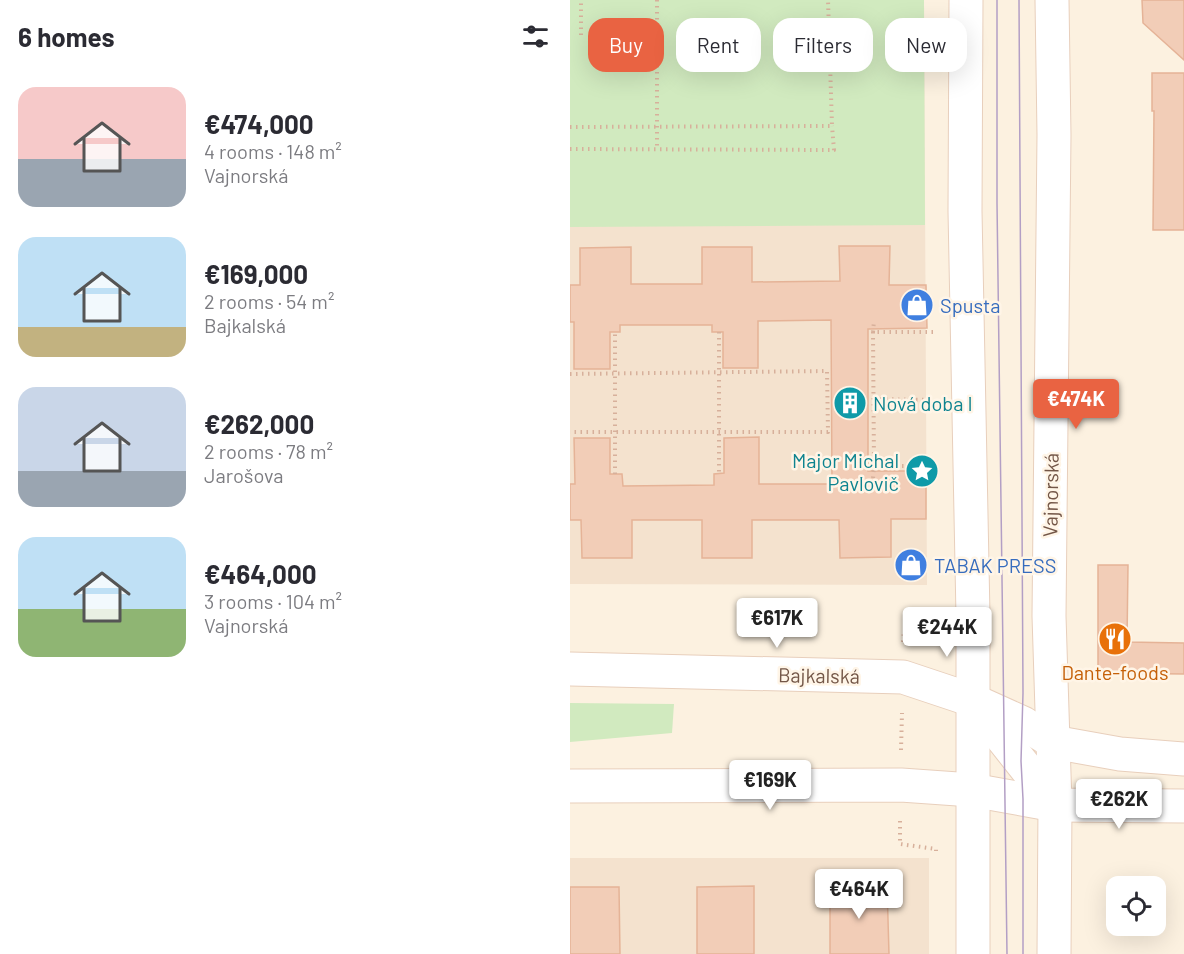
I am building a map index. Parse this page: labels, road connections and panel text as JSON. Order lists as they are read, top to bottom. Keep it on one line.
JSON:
{"streets":{"main road":["Vajnorská","Bajkalská"]},"crossings":[["Vajnorská","Bajkalská"]],"places":{"shop":["Spusta","TABAK PRESS"],"building":["Nová doba I"],"place":["Major Michal Pavlovič"],"restaurant":["Dante-foods"]},"page":{"heading":"6 homes","chip":["Buy","Rent","Filters","New"],"list":[{"name":"€474,000","note":"4 rooms · 148 m² · Vajnorská"},{"name":"€169,000","note":"2 rooms · 54 m² · Bajkalská"},{"name":"€262,000","note":"2 rooms · 78 m² · Jarošova"},{"name":"€464,000","note":"3 rooms · 104 m² · Vajnorská"}],"price":["€474K","€617K","€244K","€169K","€262K","€464K"]}}
